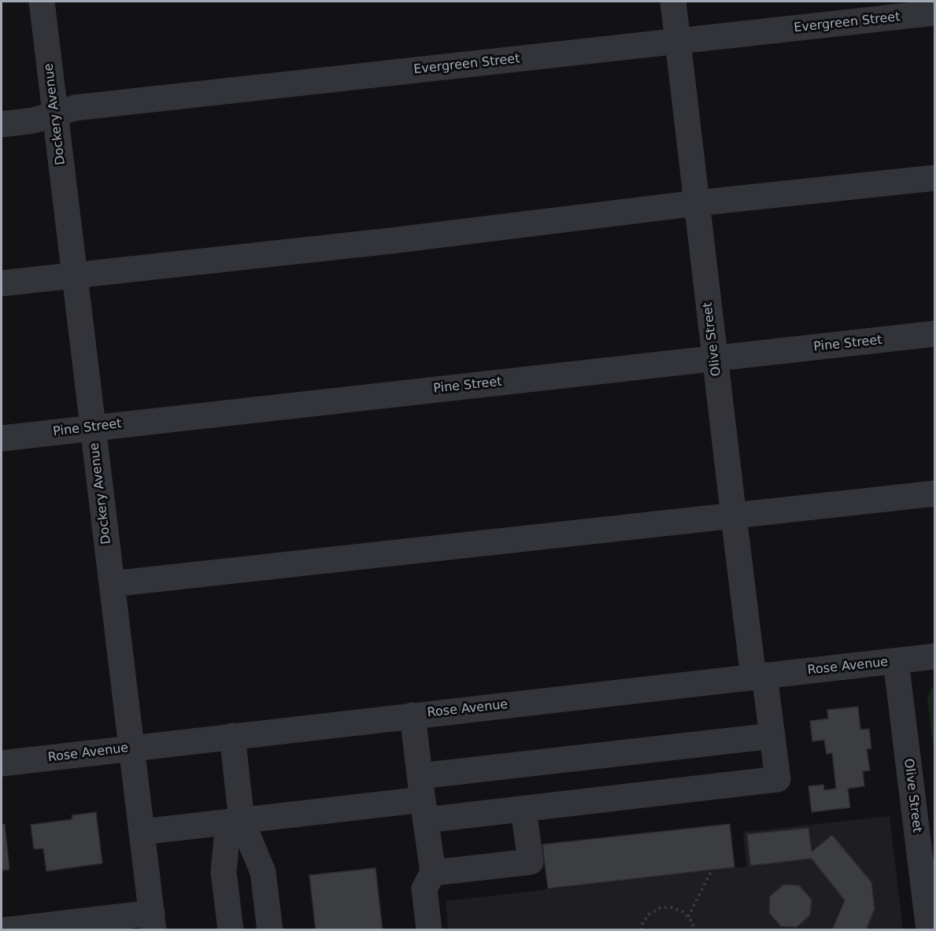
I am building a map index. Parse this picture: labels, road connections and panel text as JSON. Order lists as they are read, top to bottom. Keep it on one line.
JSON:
{"streets":{"street":["Evergreen Street","Dockery Avenue","Olive Street","Pine Street","Rose Avenue"]},"crossings":[["Evergreen Street","Dockery Avenue"],["Evergreen Street","Olive Street"],["Dockery Avenue","Pine Street"],["Dockery Avenue","Rose Avenue"],["Olive Street","Pine Street"],["Olive Street","Rose Avenue"]]}
